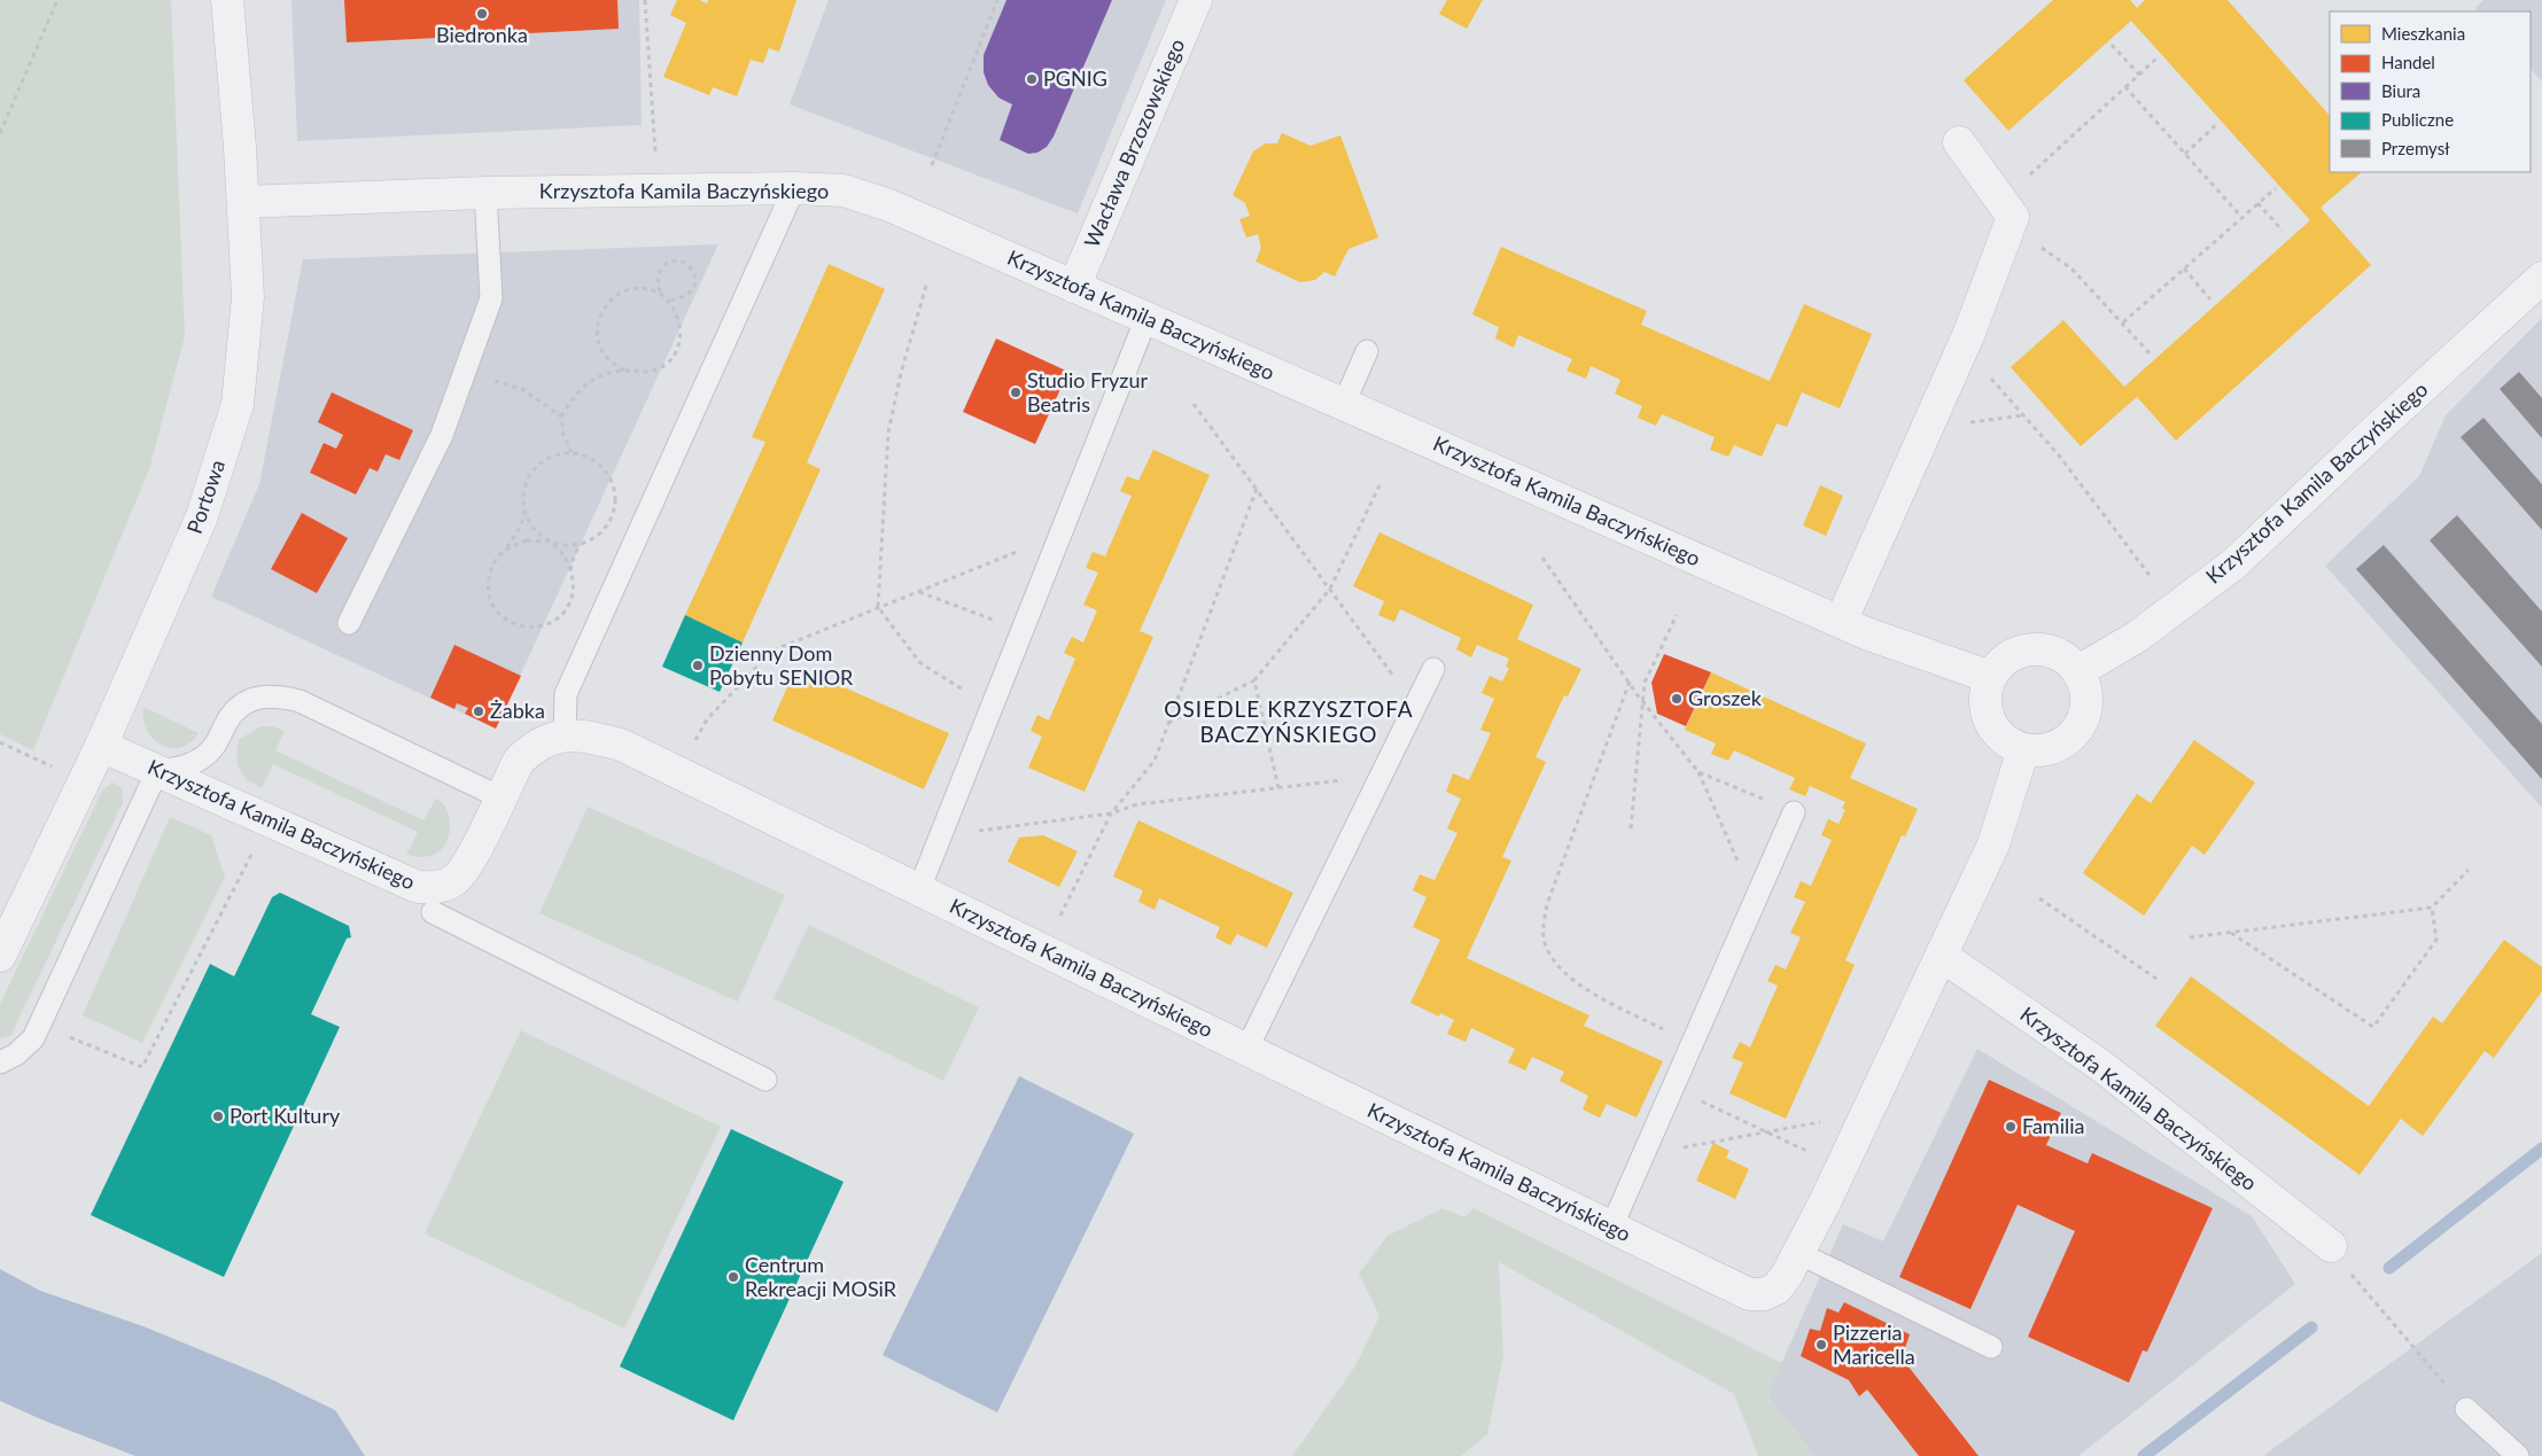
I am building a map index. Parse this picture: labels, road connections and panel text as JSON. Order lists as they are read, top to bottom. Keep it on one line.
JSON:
{"streets":{"street":["Wacława Brzozowskiego","Krzysztofa Kamila Baczyńskiego","Portowa"]},"crossings":[["Wacława Brzozowskiego","Krzysztofa Kamila Baczyńskiego"],["Krzysztofa Kamila Baczyńskiego","Portowa"]],"districts":["OSIEDLE KRZYSZTOFA BACZYŃSKIEGO"],"places":["Biedronka","PGNIG","Studio Fryzur Beatris","Dzienny Dom Pobytu SENIOR","Groszek","Żabka","Port Kultury","Familia","Centrum Rekreacji MOSiR","Pizzeria Maricella"],"legend":["Mieszkania","Handel","Biura","Publiczne","Przemysł"]}
